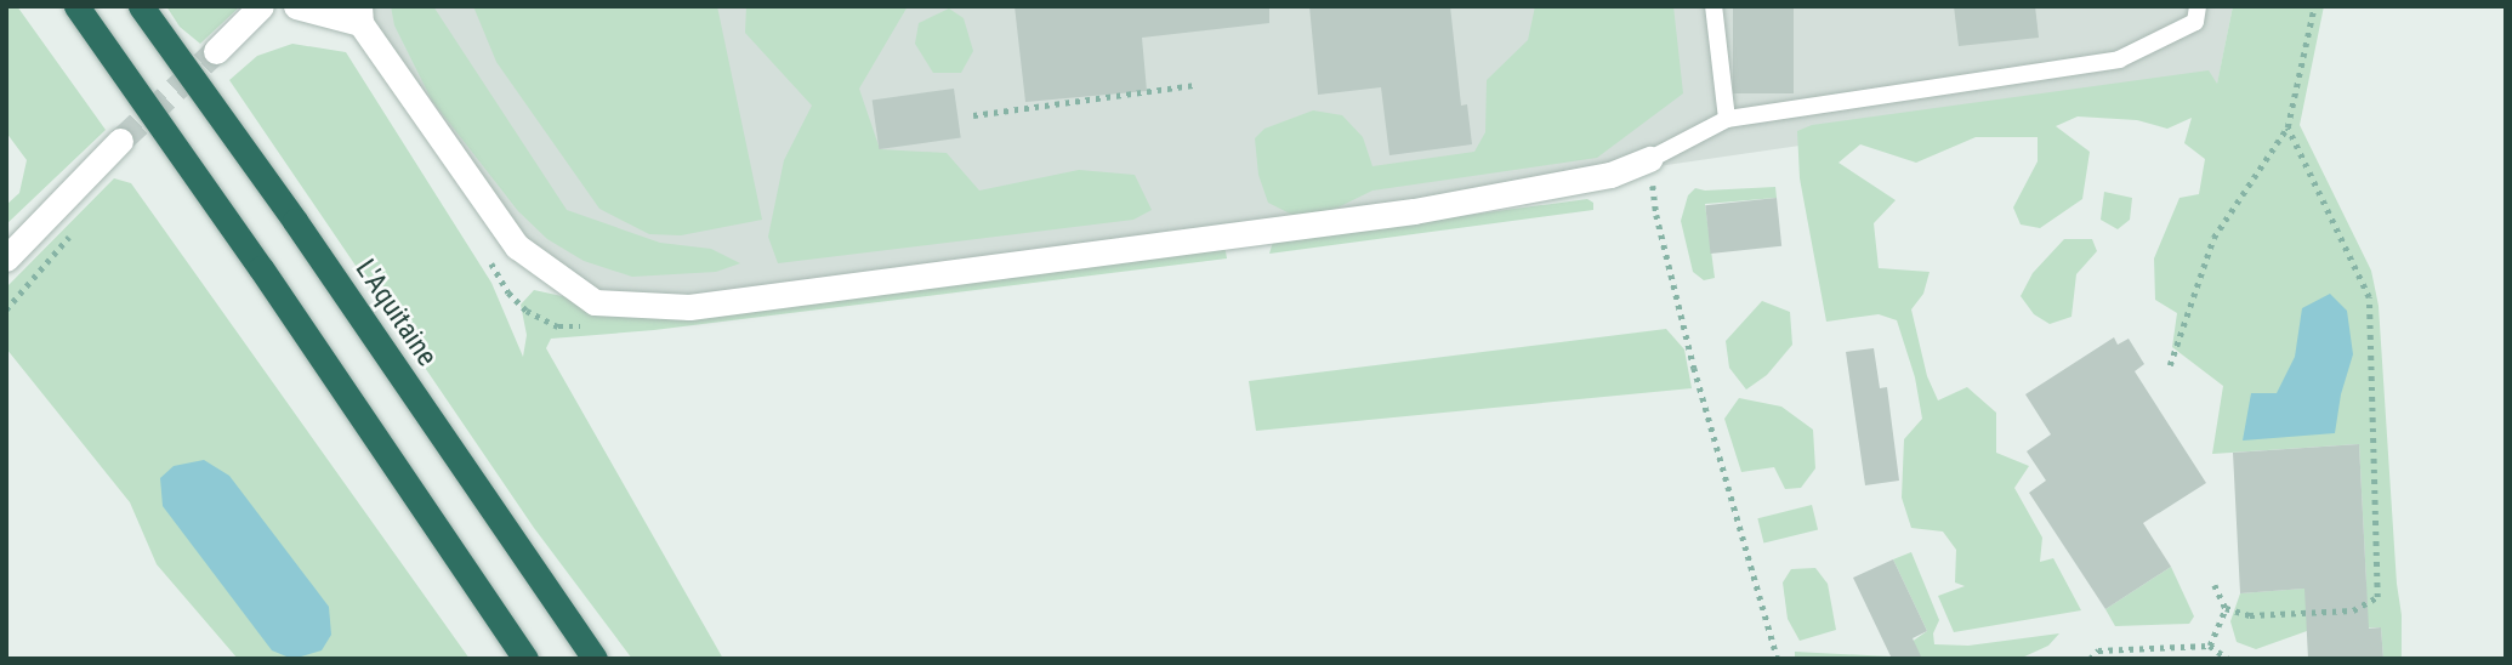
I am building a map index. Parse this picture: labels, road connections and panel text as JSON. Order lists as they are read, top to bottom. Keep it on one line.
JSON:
{"streets":{"highway":["L'Aquitaine"]}}
